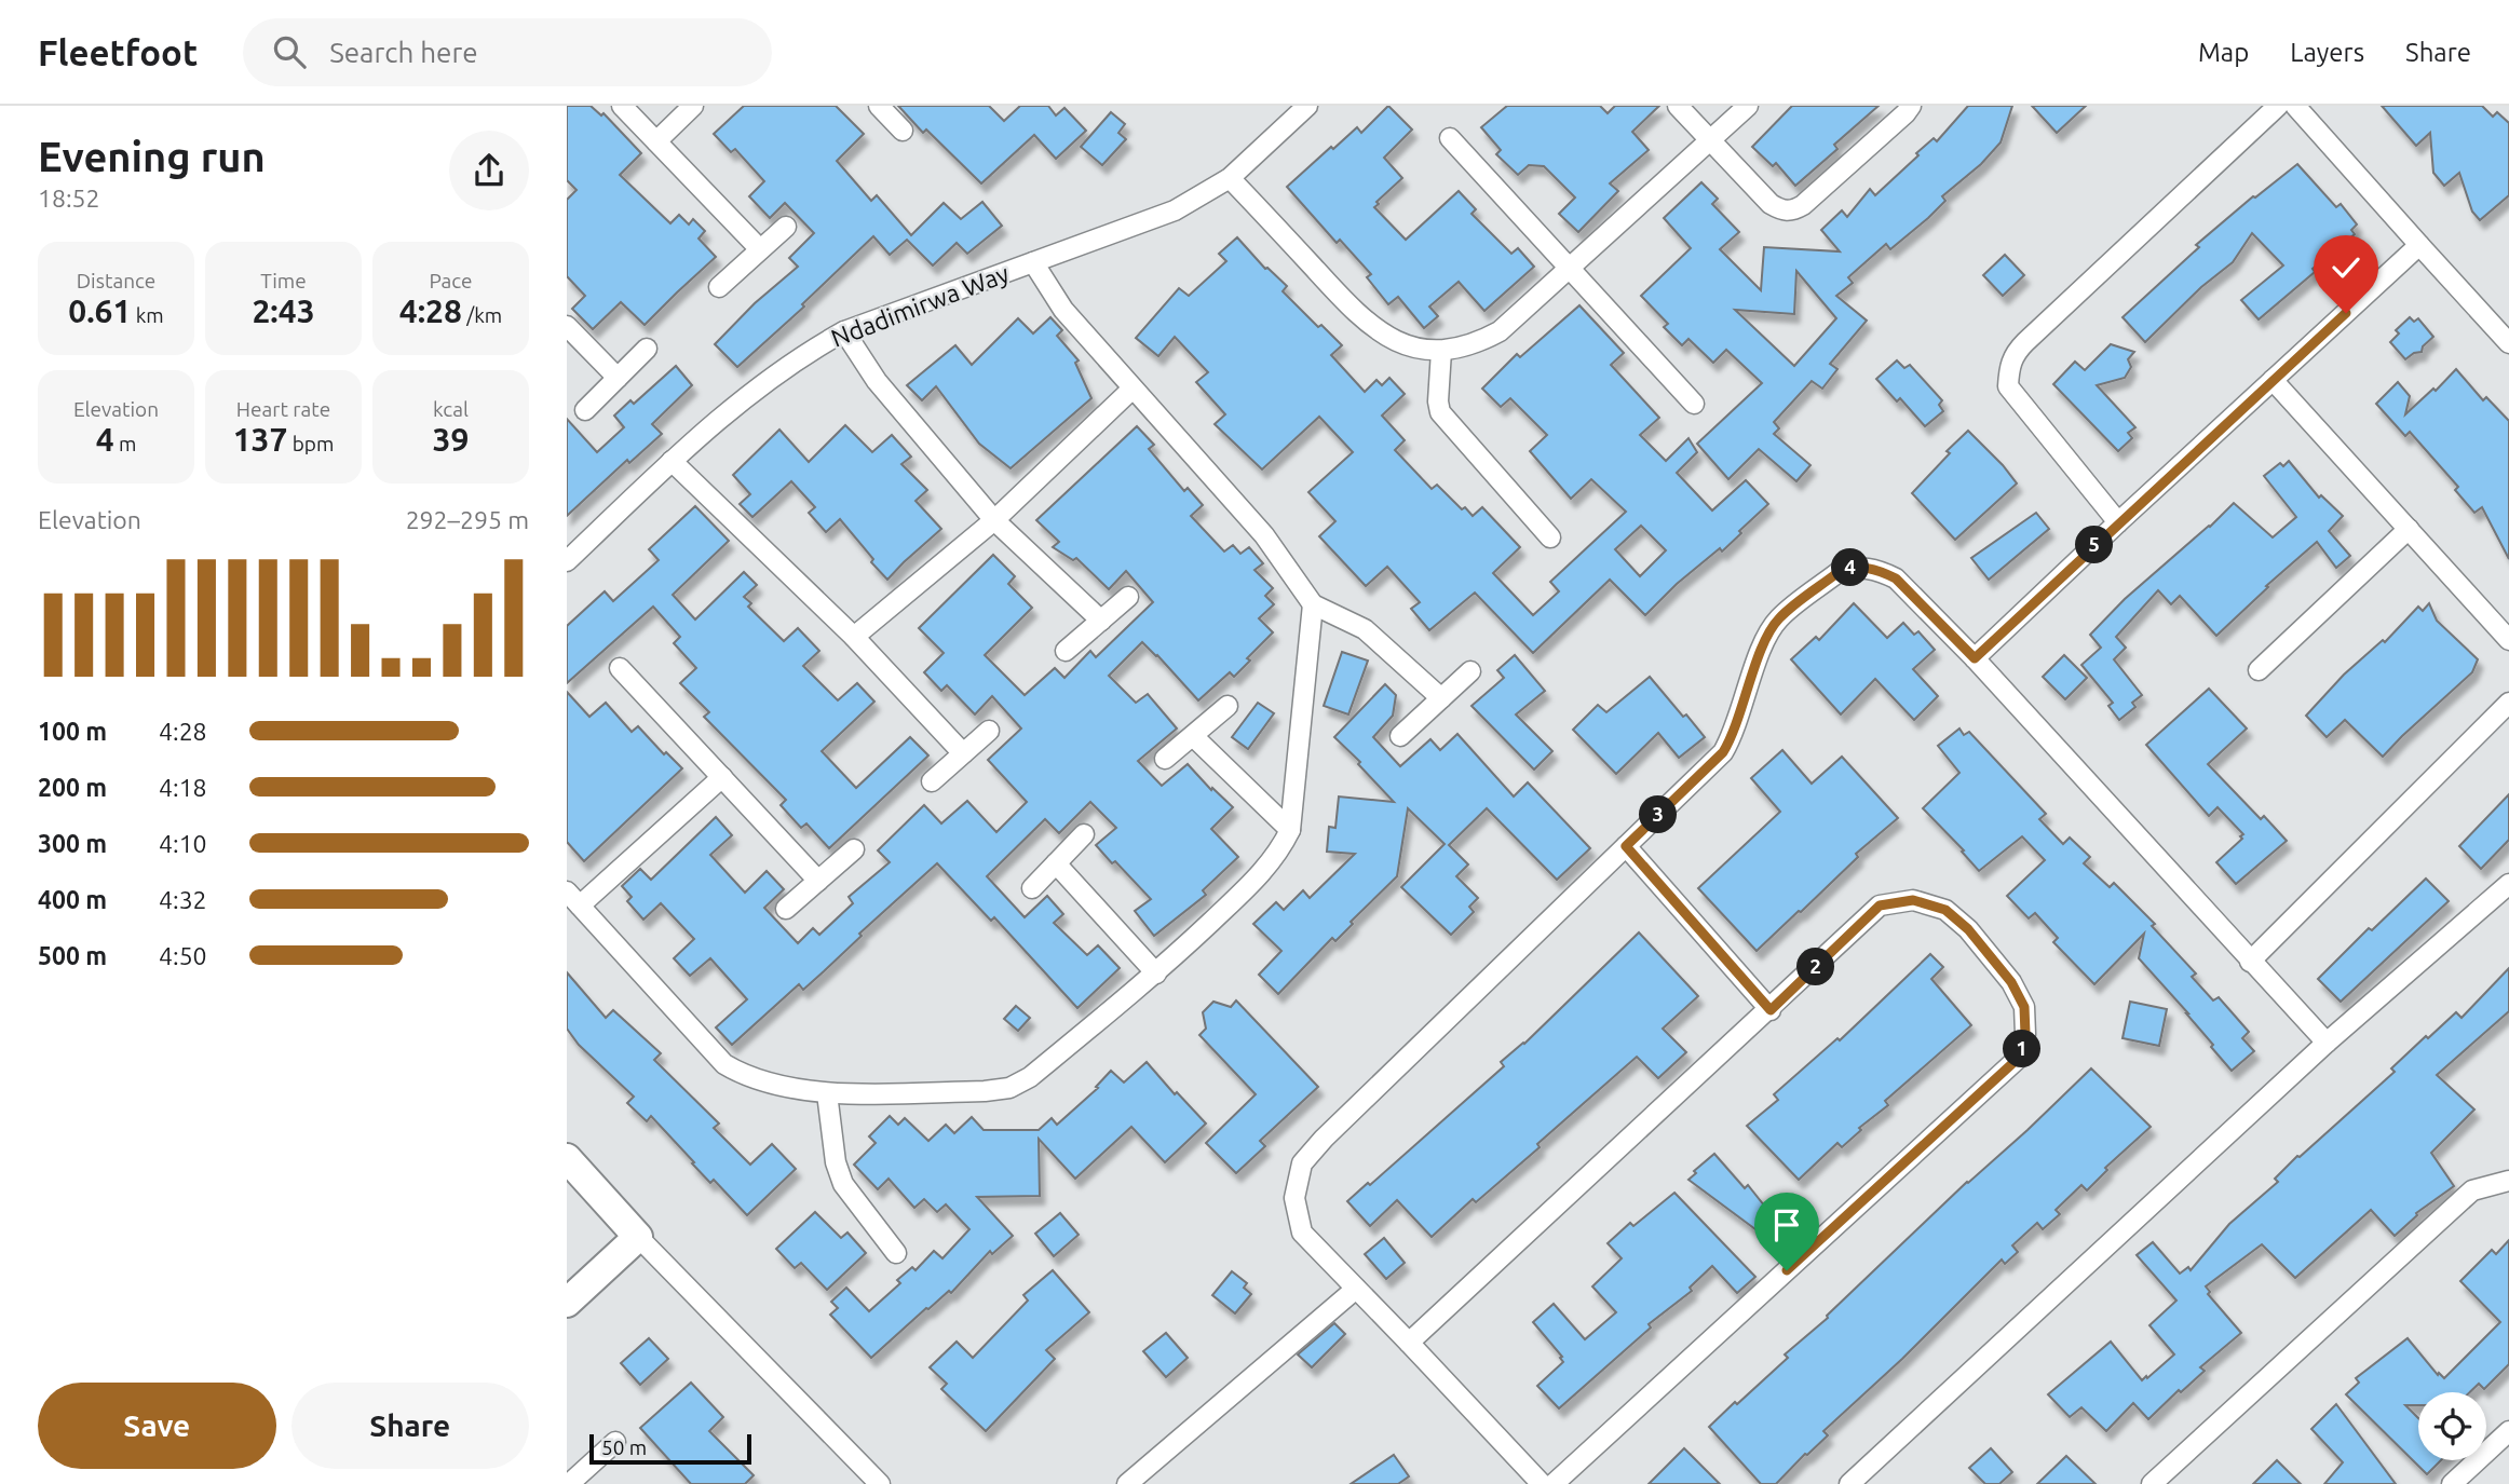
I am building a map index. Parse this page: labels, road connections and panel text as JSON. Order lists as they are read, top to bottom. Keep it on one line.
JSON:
{"streets":{"street":["Ndadimirwa Way"]},"scale_bar":"50 m","page":{"header":"Fleetfoot","search":"Search here","nav":["Map","Layers","Share"],"heading":["Evening run","18:52"],"stats":[["Distance","0.61 km"],["Time","2:43"],["Pace","4:28 /km"],["Elevation","4 m"],["Heart rate","137 bpm"],["kcal","39"]],"chart":["Elevation","292–295 m"],"pins":["5","4","3","2","1"],"list":[{"name":"100 m","note":"4:28"},{"name":"200 m","note":"4:18"},{"name":"300 m","note":"4:10"},{"name":"400 m","note":"4:32"},{"name":"500 m","note":"4:50"}],"buttons":["Save","Share"],"scale":"50 m"}}
